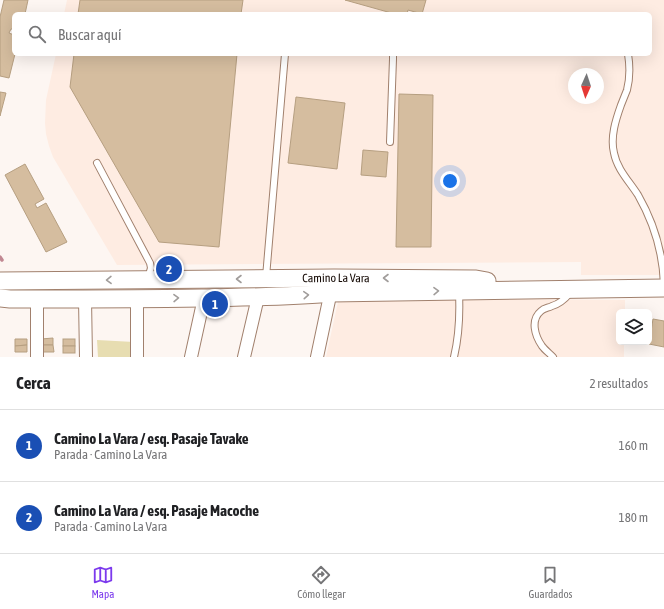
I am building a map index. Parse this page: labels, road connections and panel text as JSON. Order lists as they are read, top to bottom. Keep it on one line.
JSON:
{"streets":{"street":["Camino La Vara"]},"north":"bottom","page":{"search":"Buscar aquí","pins":["2","1"],"heading":["Cerca","2 resultados"],"list":[{"mark":"1","name":"Camino La Vara / esq. Pasaje Tavake","note":"Parada · Camino La Vara","value":"160 m"},{"mark":"2","name":"Camino La Vara / esq. Pasaje Macoche","note":"Parada · Camino La Vara","value":"180 m"}],"nav":["Mapa","Cómo llegar","Guardados"]}}
